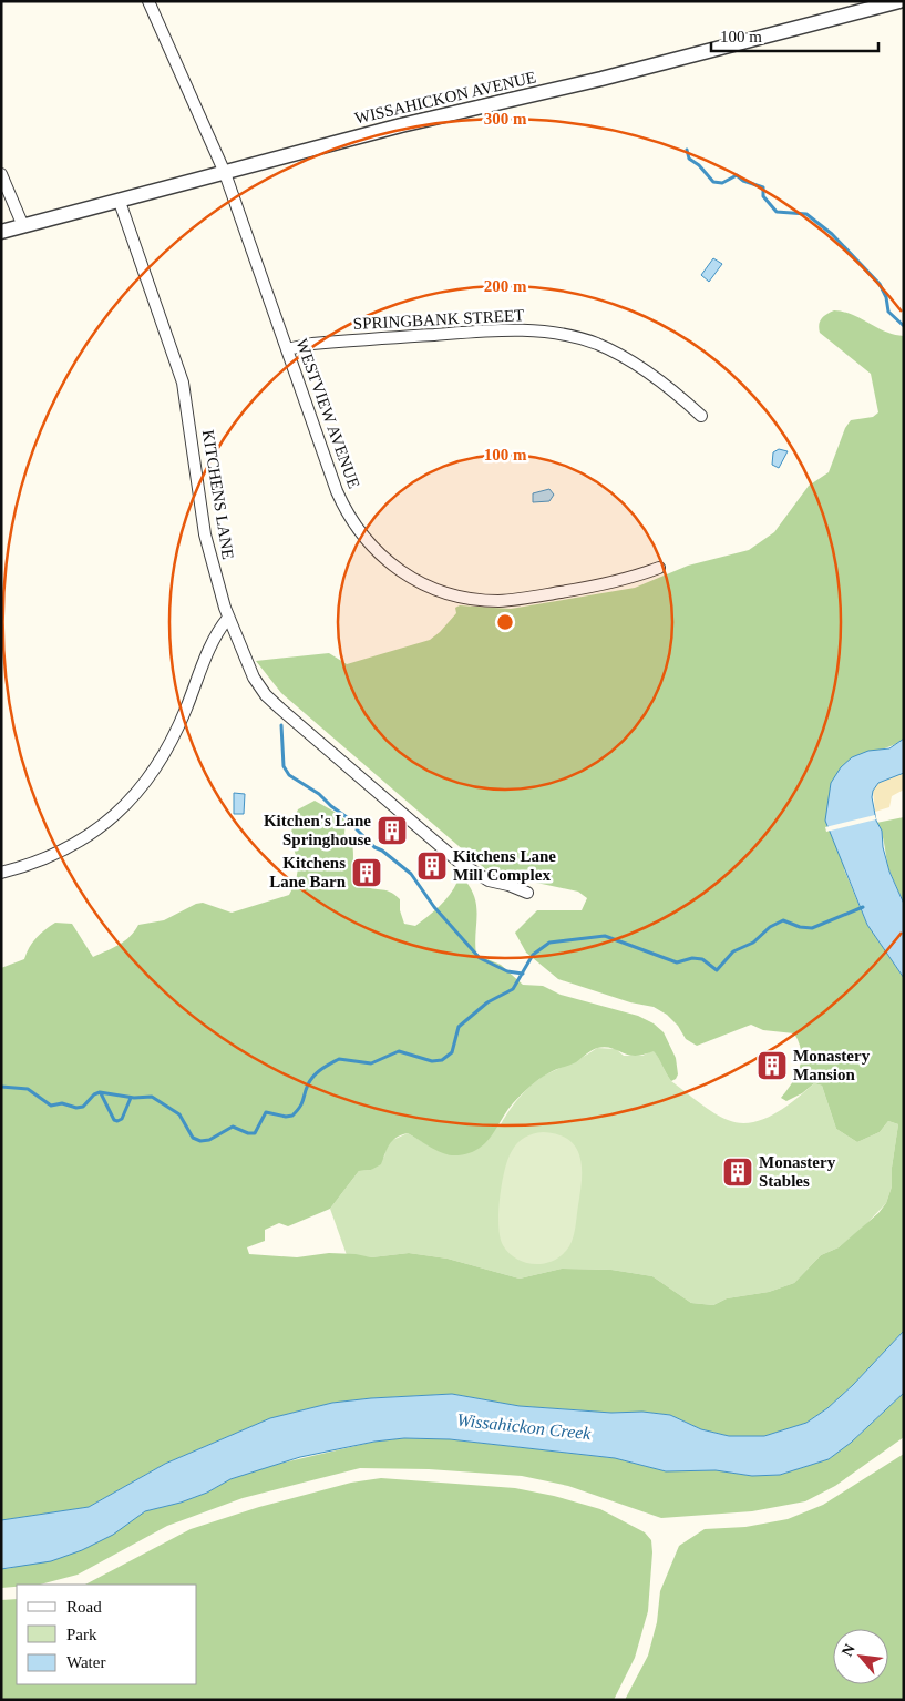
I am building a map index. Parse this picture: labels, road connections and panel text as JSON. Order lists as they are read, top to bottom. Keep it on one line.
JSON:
{"streets":{"street":["WISSAHICKON AVENUE","SPRINGBANK STREET","WESTVIEW AVENUE","KITCHENS LANE"]},"crossings":[["WISSAHICKON AVENUE","WESTVIEW AVENUE"],["WISSAHICKON AVENUE","KITCHENS LANE"],["SPRINGBANK STREET","WESTVIEW AVENUE"]],"water":["Wissahickon Creek"],"places":{"building":["Kitchen's Lane Springhouse","Kitchens Lane Mill Complex","Kitchens Lane Barn","Monastery Mansion","Monastery Stables"]},"legend":["Road","Park","Water"],"scale_bar":"100 m","north":"top left","rings":["300 m","200 m","100 m"]}
